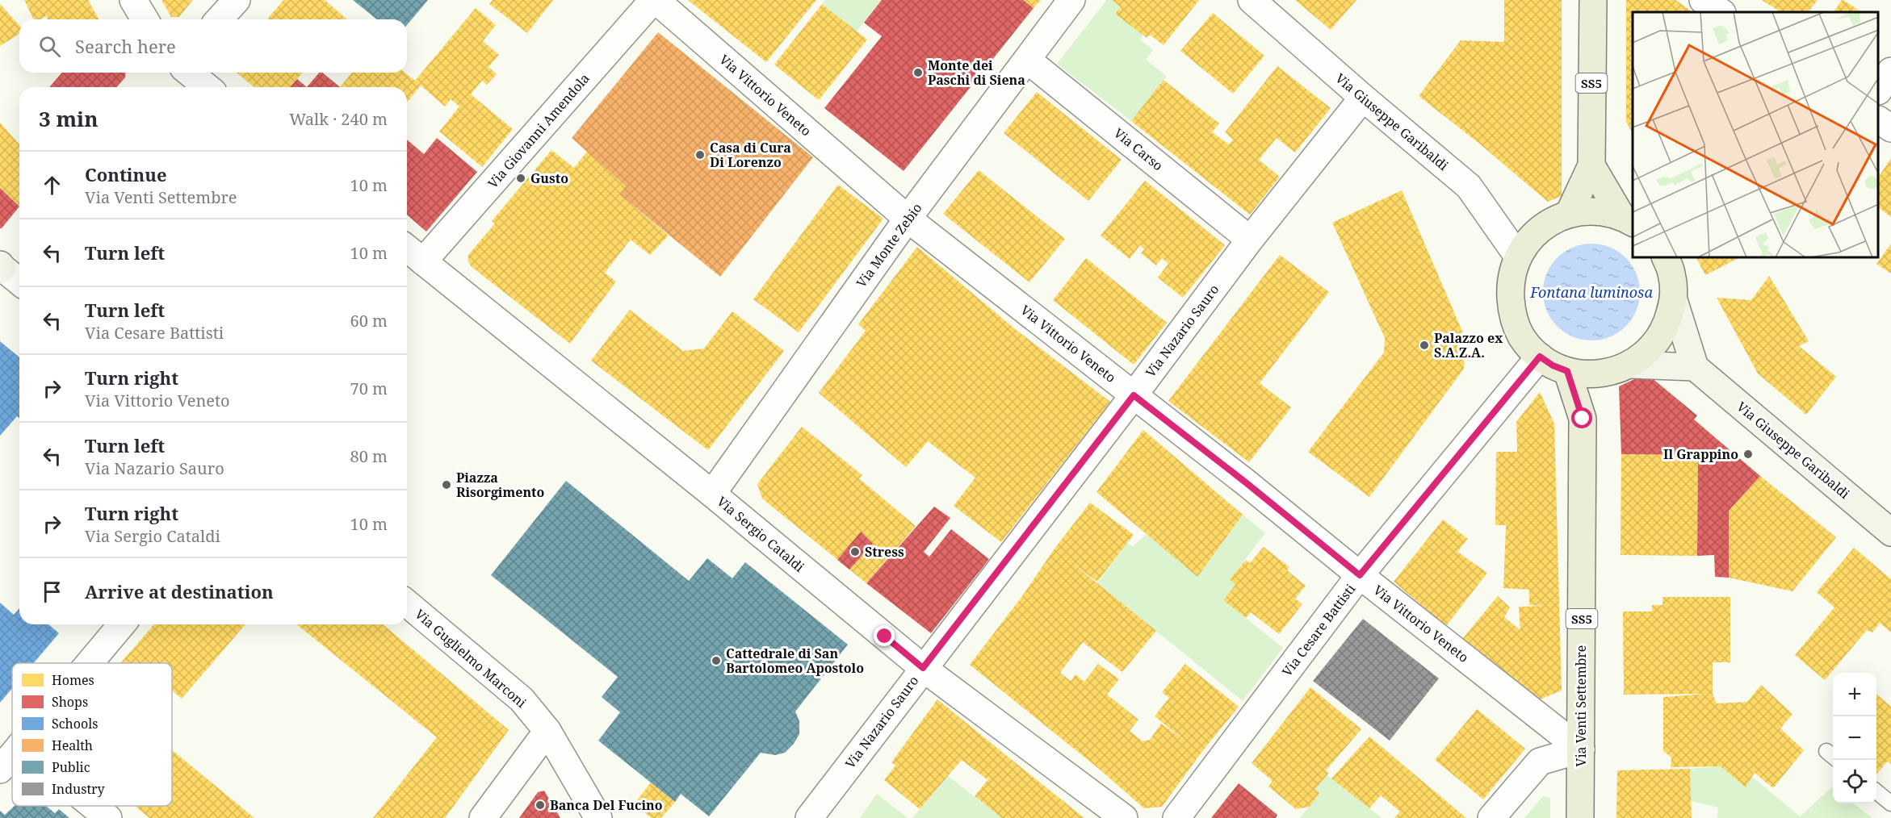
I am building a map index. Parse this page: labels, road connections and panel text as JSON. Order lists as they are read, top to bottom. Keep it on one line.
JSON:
{"streets":{"main road":["SS5","Via Venti Settembre"],"street":["Via Vittorio Veneto","Via Giuseppe Garibaldi","Via Giovanni Amendola","Via Carso","Via Monte Zebio","Via Nazario Sauro","Via Sergio Cataldi","Via Cesare Battisti","Via Guglielmo Marconi"]},"crossings":[["Via Vittorio Veneto","Via Giovanni Amendola"],["Via Vittorio Veneto","Via Monte Zebio"],["Via Vittorio Veneto","Via Nazario Sauro"],["Via Vittorio Veneto","Via Cesare Battisti"],["Via Vittorio Veneto","Via Venti Settembre"],["Via Giuseppe Garibaldi","Via Nazario Sauro"],["Via Giovanni Amendola","Via Sergio Cataldi"],["Via Carso","Via Monte Zebio"],["Via Carso","Via Nazario Sauro"],["Via Monte Zebio","Via Sergio Cataldi"],["Via Nazario Sauro","Via Sergio Cataldi"]],"water":["Fontana luminosa"],"places":["Monte dei Paschi di Siena","Casa di Cura Di Lorenzo","Gusto","Palazzo ex S.A.Z.A.","Il Grappino","Piazza Risorgimento","Stress","Cattedrale di San Bartolomeo Apostolo","Banca Del Fucino"],"legend":["Homes","Shops","Schools","Health","Public","Industry"],"page":{"search":"Search here","heading":["3 min","Walk · 240 m"],"list":[["Continue","Via Venti Settembre","10 m"],["Turn left","10 m"],["Turn left","Via Cesare Battisti","60 m"],["Turn right","Via Vittorio Veneto","70 m"],["Turn left","Via Nazario Sauro","80 m"],["Turn right","Via Sergio Cataldi","10 m"],"Arrive at destination"],"map_buttons":["+","−"]}}
